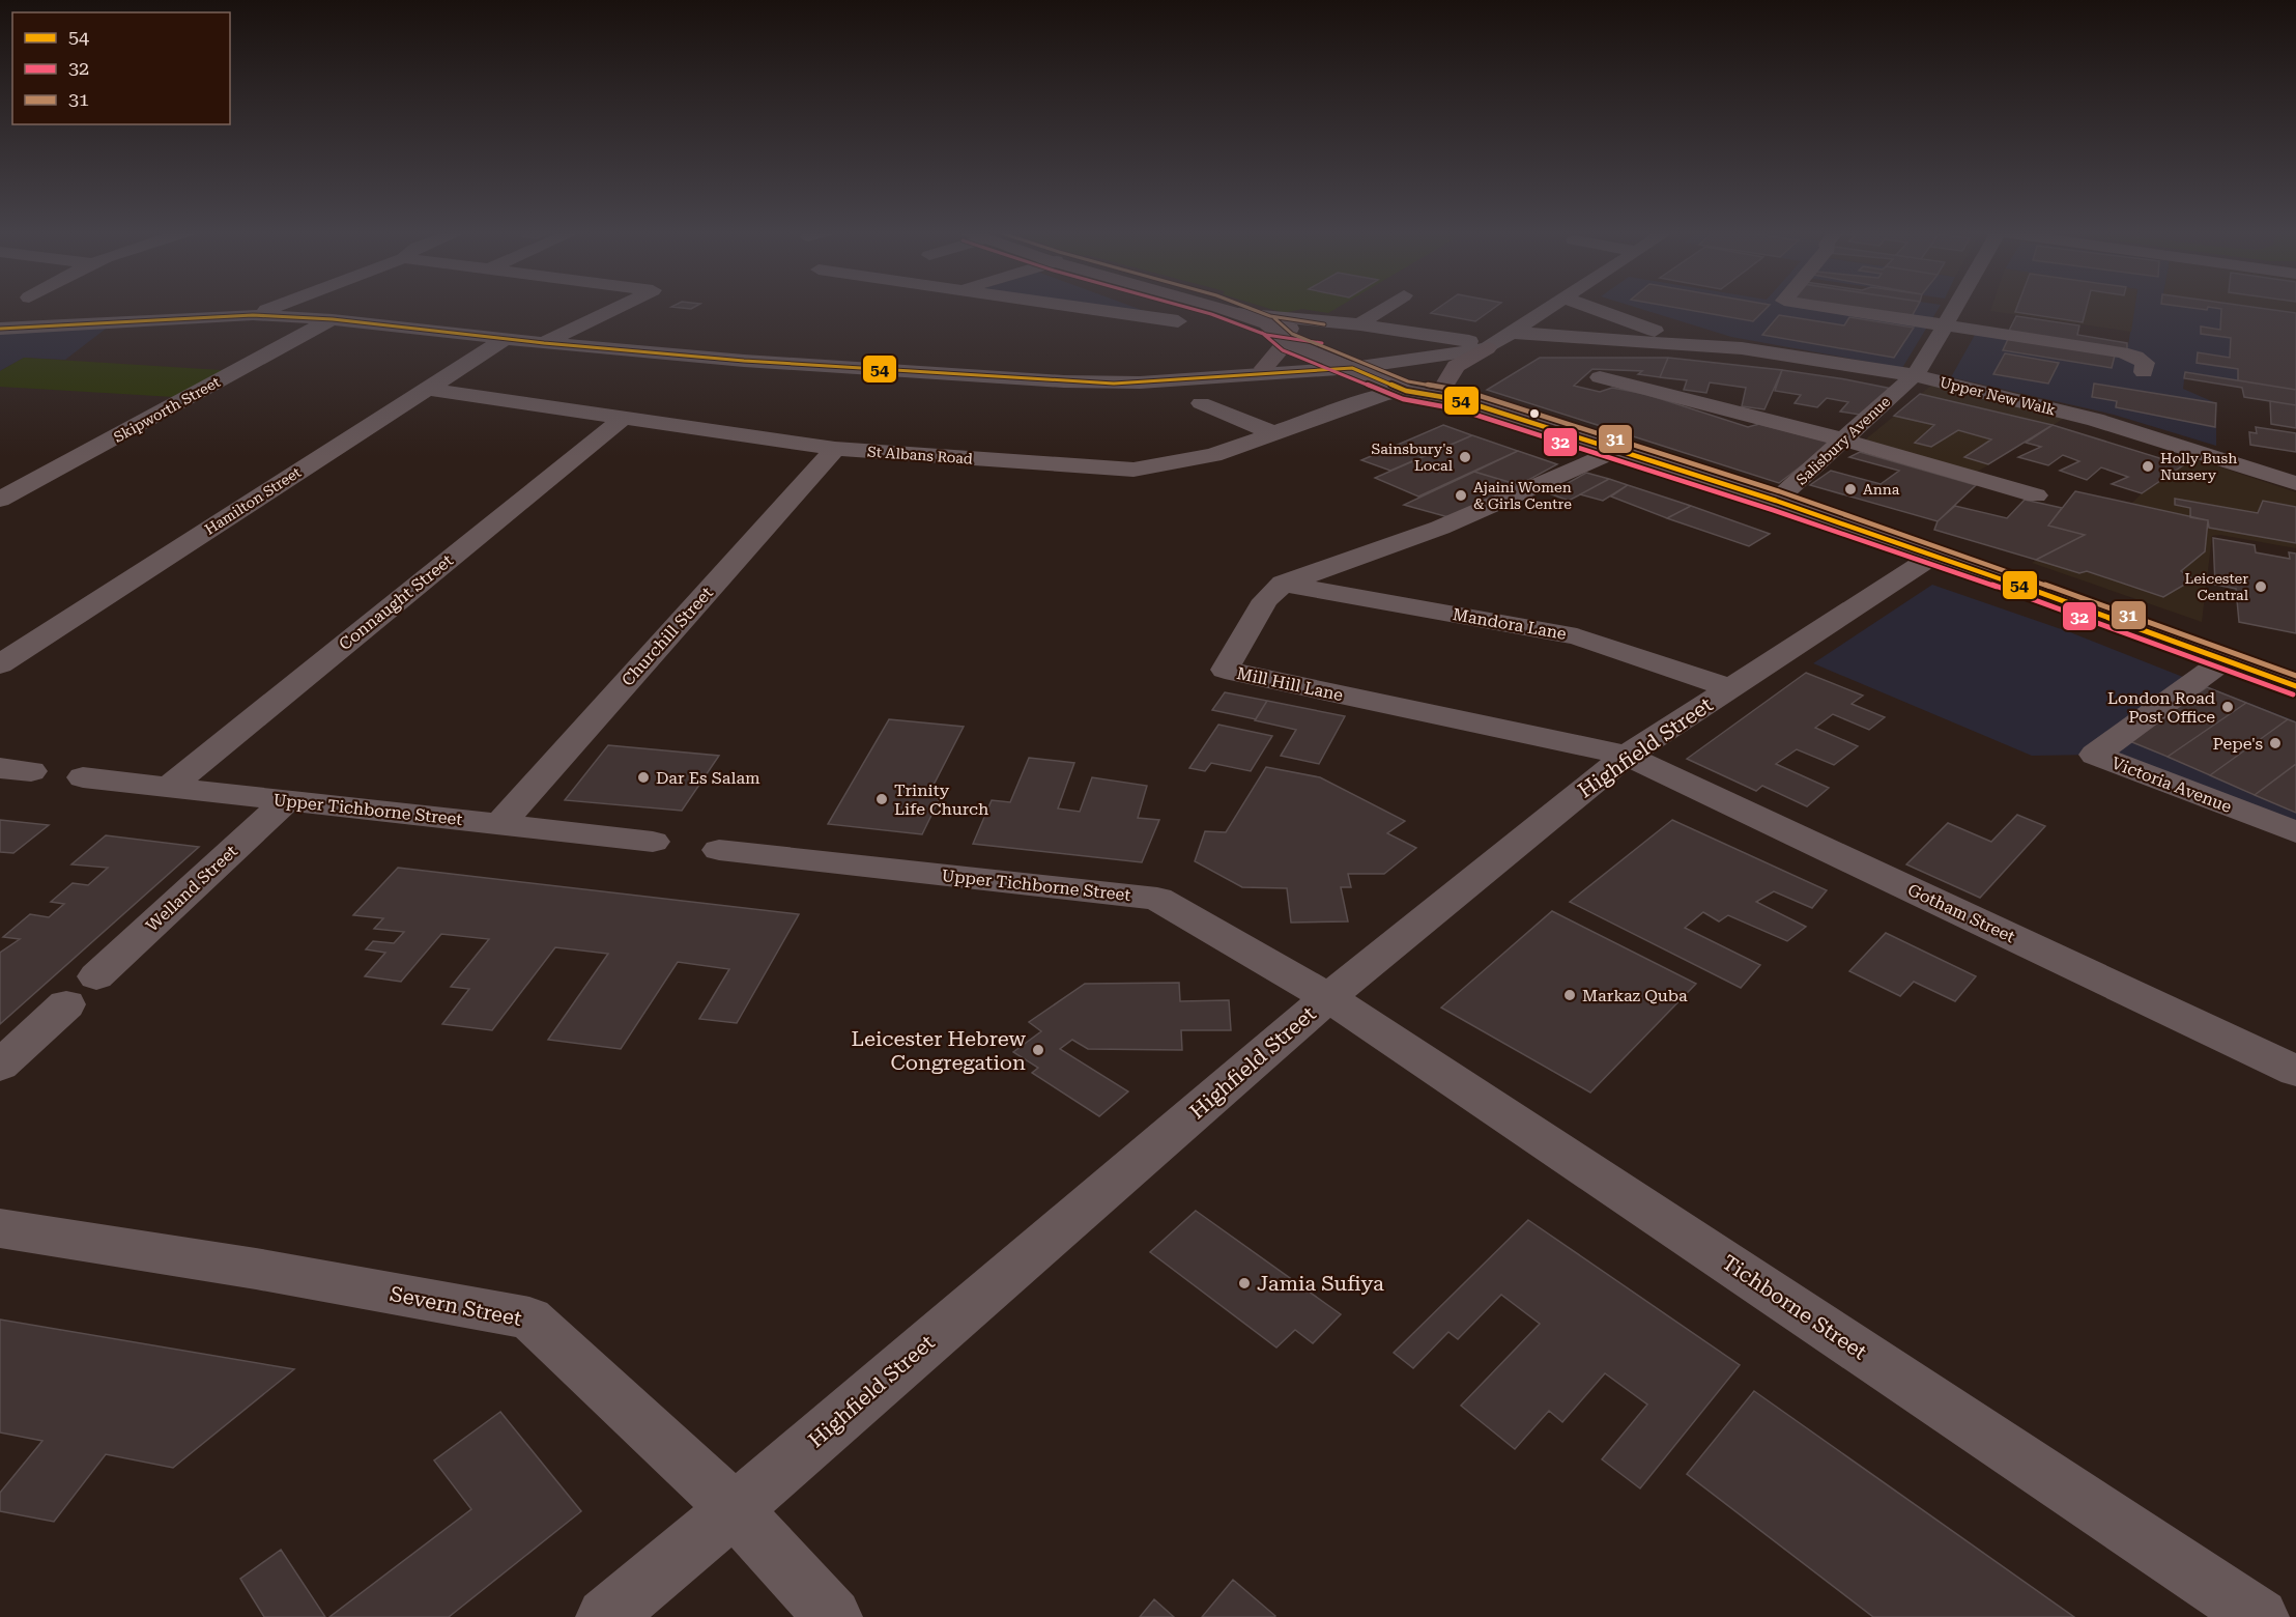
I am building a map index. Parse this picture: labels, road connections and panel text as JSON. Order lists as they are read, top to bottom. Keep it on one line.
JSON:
{"streets":{"street":["Upper New Walk","Skipworth Street","Salisbury Avenue","St Albans Road","Hamilton Street","Connaught Street","Mandora Lane","Churchill Street","Mill Hill Lane","Highfield Street","Victoria Avenue","Upper Tichborne Street","Welland Street","Gotham Street","Severn Street","Tichborne Street"]},"crossings":[["St Albans Road","Hamilton Street"],["St Albans Road","Connaught Street"],["St Albans Road","Churchill Street"],["Connaught Street","Upper Tichborne Street"],["Mandora Lane","Mill Hill Lane"],["Mandora Lane","Highfield Street"],["Churchill Street","Upper Tichborne Street"],["Mill Hill Lane","Highfield Street"],["Mill Hill Lane","Gotham Street"],["Highfield Street","Upper Tichborne Street"],["Highfield Street","Gotham Street"],["Highfield Street","Severn Street"],["Highfield Street","Tichborne Street"],["Upper Tichborne Street","Welland Street"],["Upper Tichborne Street","Tichborne Street"]],"places":["Sainsbury's Local","Holly Bush Nursery","Anna","Ajaini Women & Girls Centre","Leicester Central","London Road Post Office","Pepe's","Dar Es Salam","Trinity Life Church","Markaz Quba","Leicester Hebrew Congregation","Jamia Sufiya"],"lines":["transit line 32","transit line 31","transit line 54"],"legend":["54","32","31"]}
